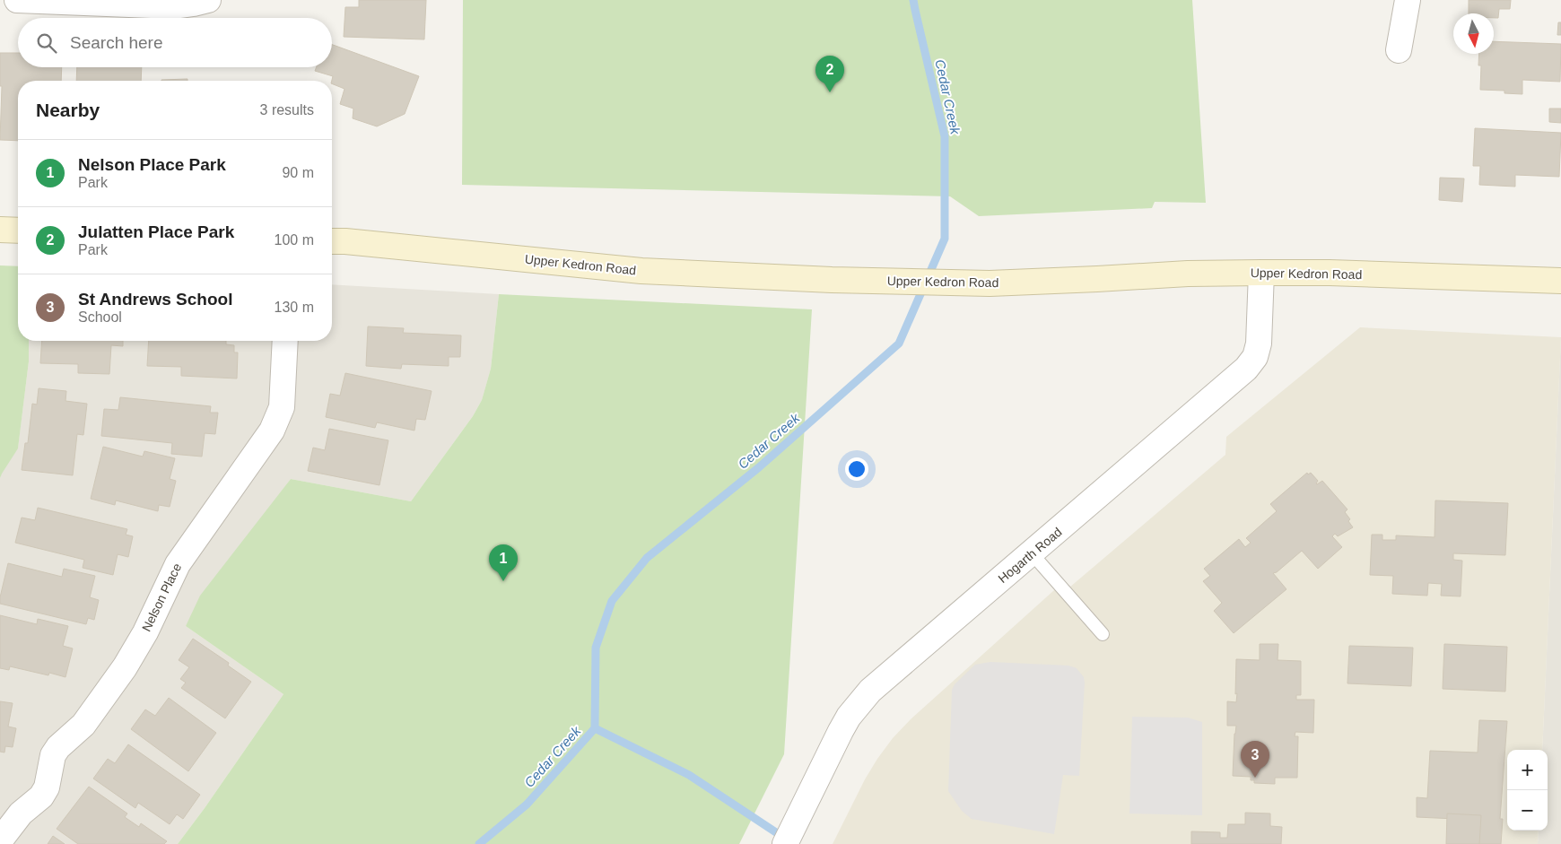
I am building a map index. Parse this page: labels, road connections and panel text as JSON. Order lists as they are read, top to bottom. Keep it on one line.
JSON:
{"streets":{"main road":["Upper Kedron Road"],"street":["Hogarth Road","Nelson Place"]},"crossings":[["Upper Kedron Road","Hogarth Road"]],"water":["Cedar Creek"],"north":"bottom","page":{"search":"Search here","pins":["2","1","3"],"heading":["Nearby","3 results"],"list":[{"mark":"1","name":"Nelson Place Park","note":"Park","value":"90 m"},{"mark":"2","name":"Julatten Place Park","note":"Park","value":"100 m"},{"mark":"3","name":"St Andrews School","note":"School","value":"130 m"}],"map_buttons":["+","−"]}}
